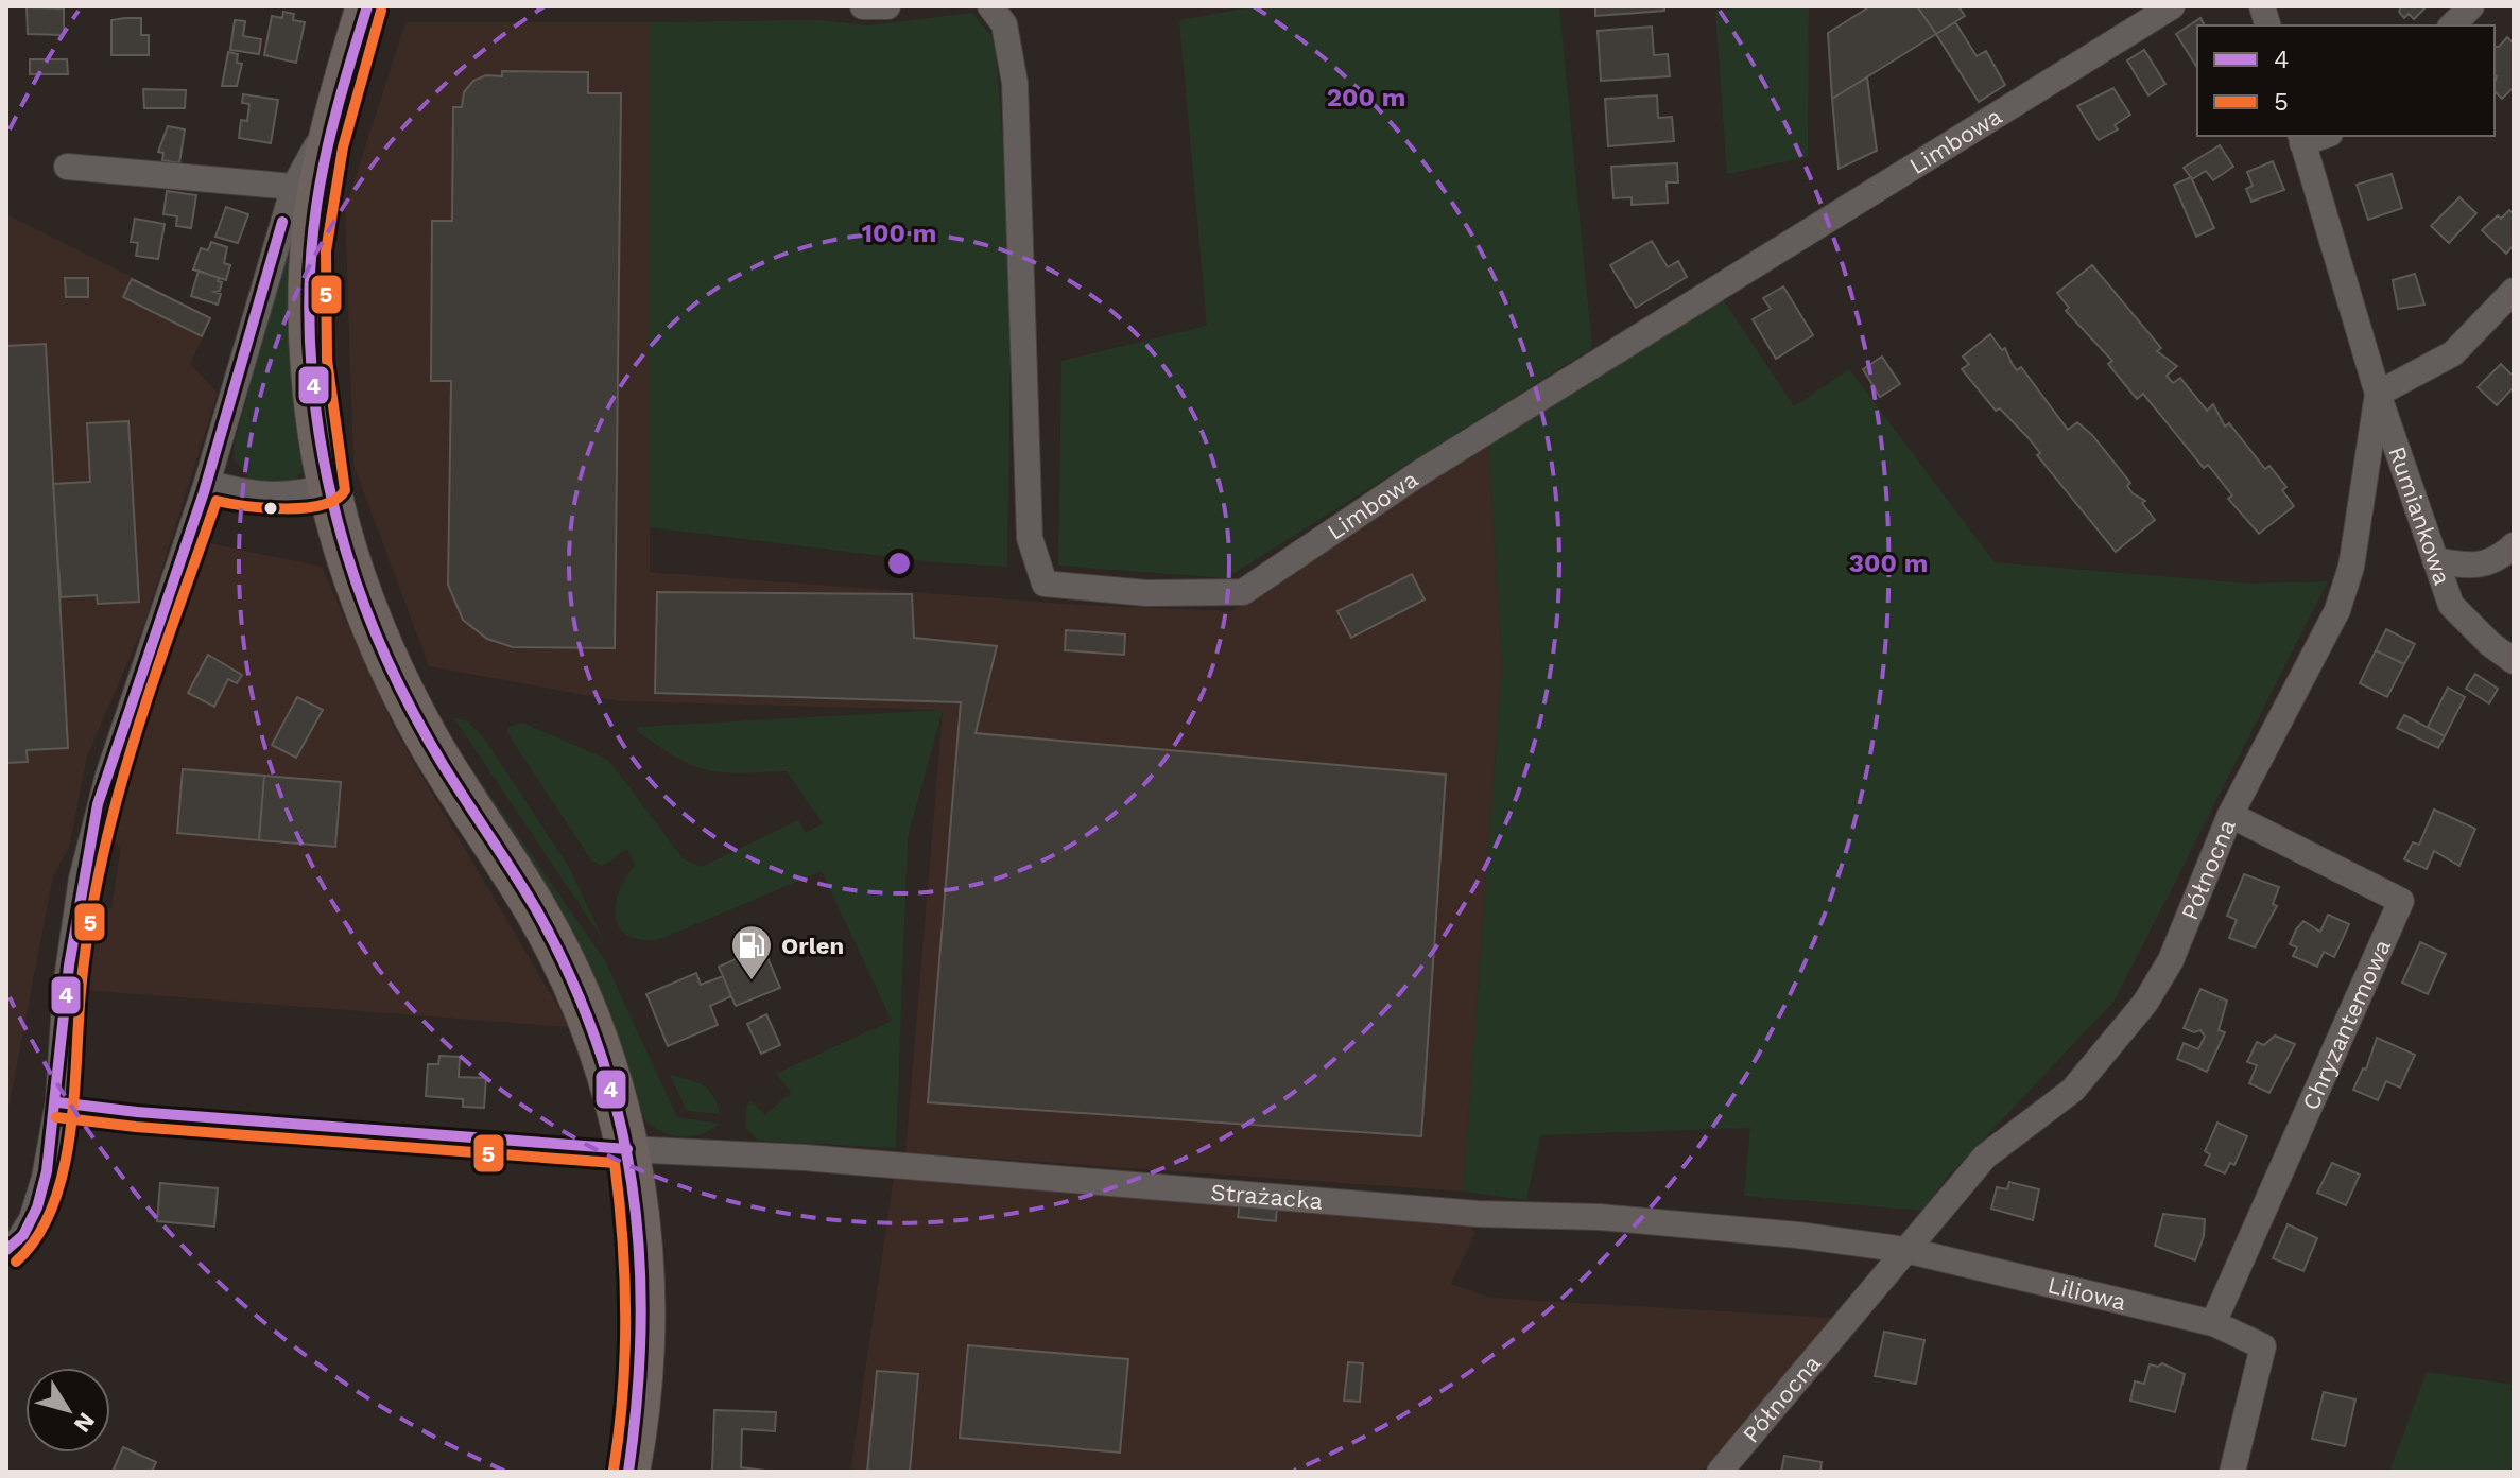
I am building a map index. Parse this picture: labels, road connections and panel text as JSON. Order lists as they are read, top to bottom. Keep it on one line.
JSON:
{"streets":{"street":["Limbowa","Rumiankowa","Północna","Chryzantemowa","Strażacka","Liliowa"]},"crossings":[["Rumiankowa","Północna"],["Północna","Chryzantemowa"],["Północna","Strażacka"],["Północna","Liliowa"],["Chryzantemowa","Liliowa"],["Strażacka","Liliowa"]],"places":{"fuel station":["Orlen"]},"lines":["transit line 4","transit line 5"],"legend":["4","5"],"north":"bottom right","rings":["200 m","100 m","300 m"]}
